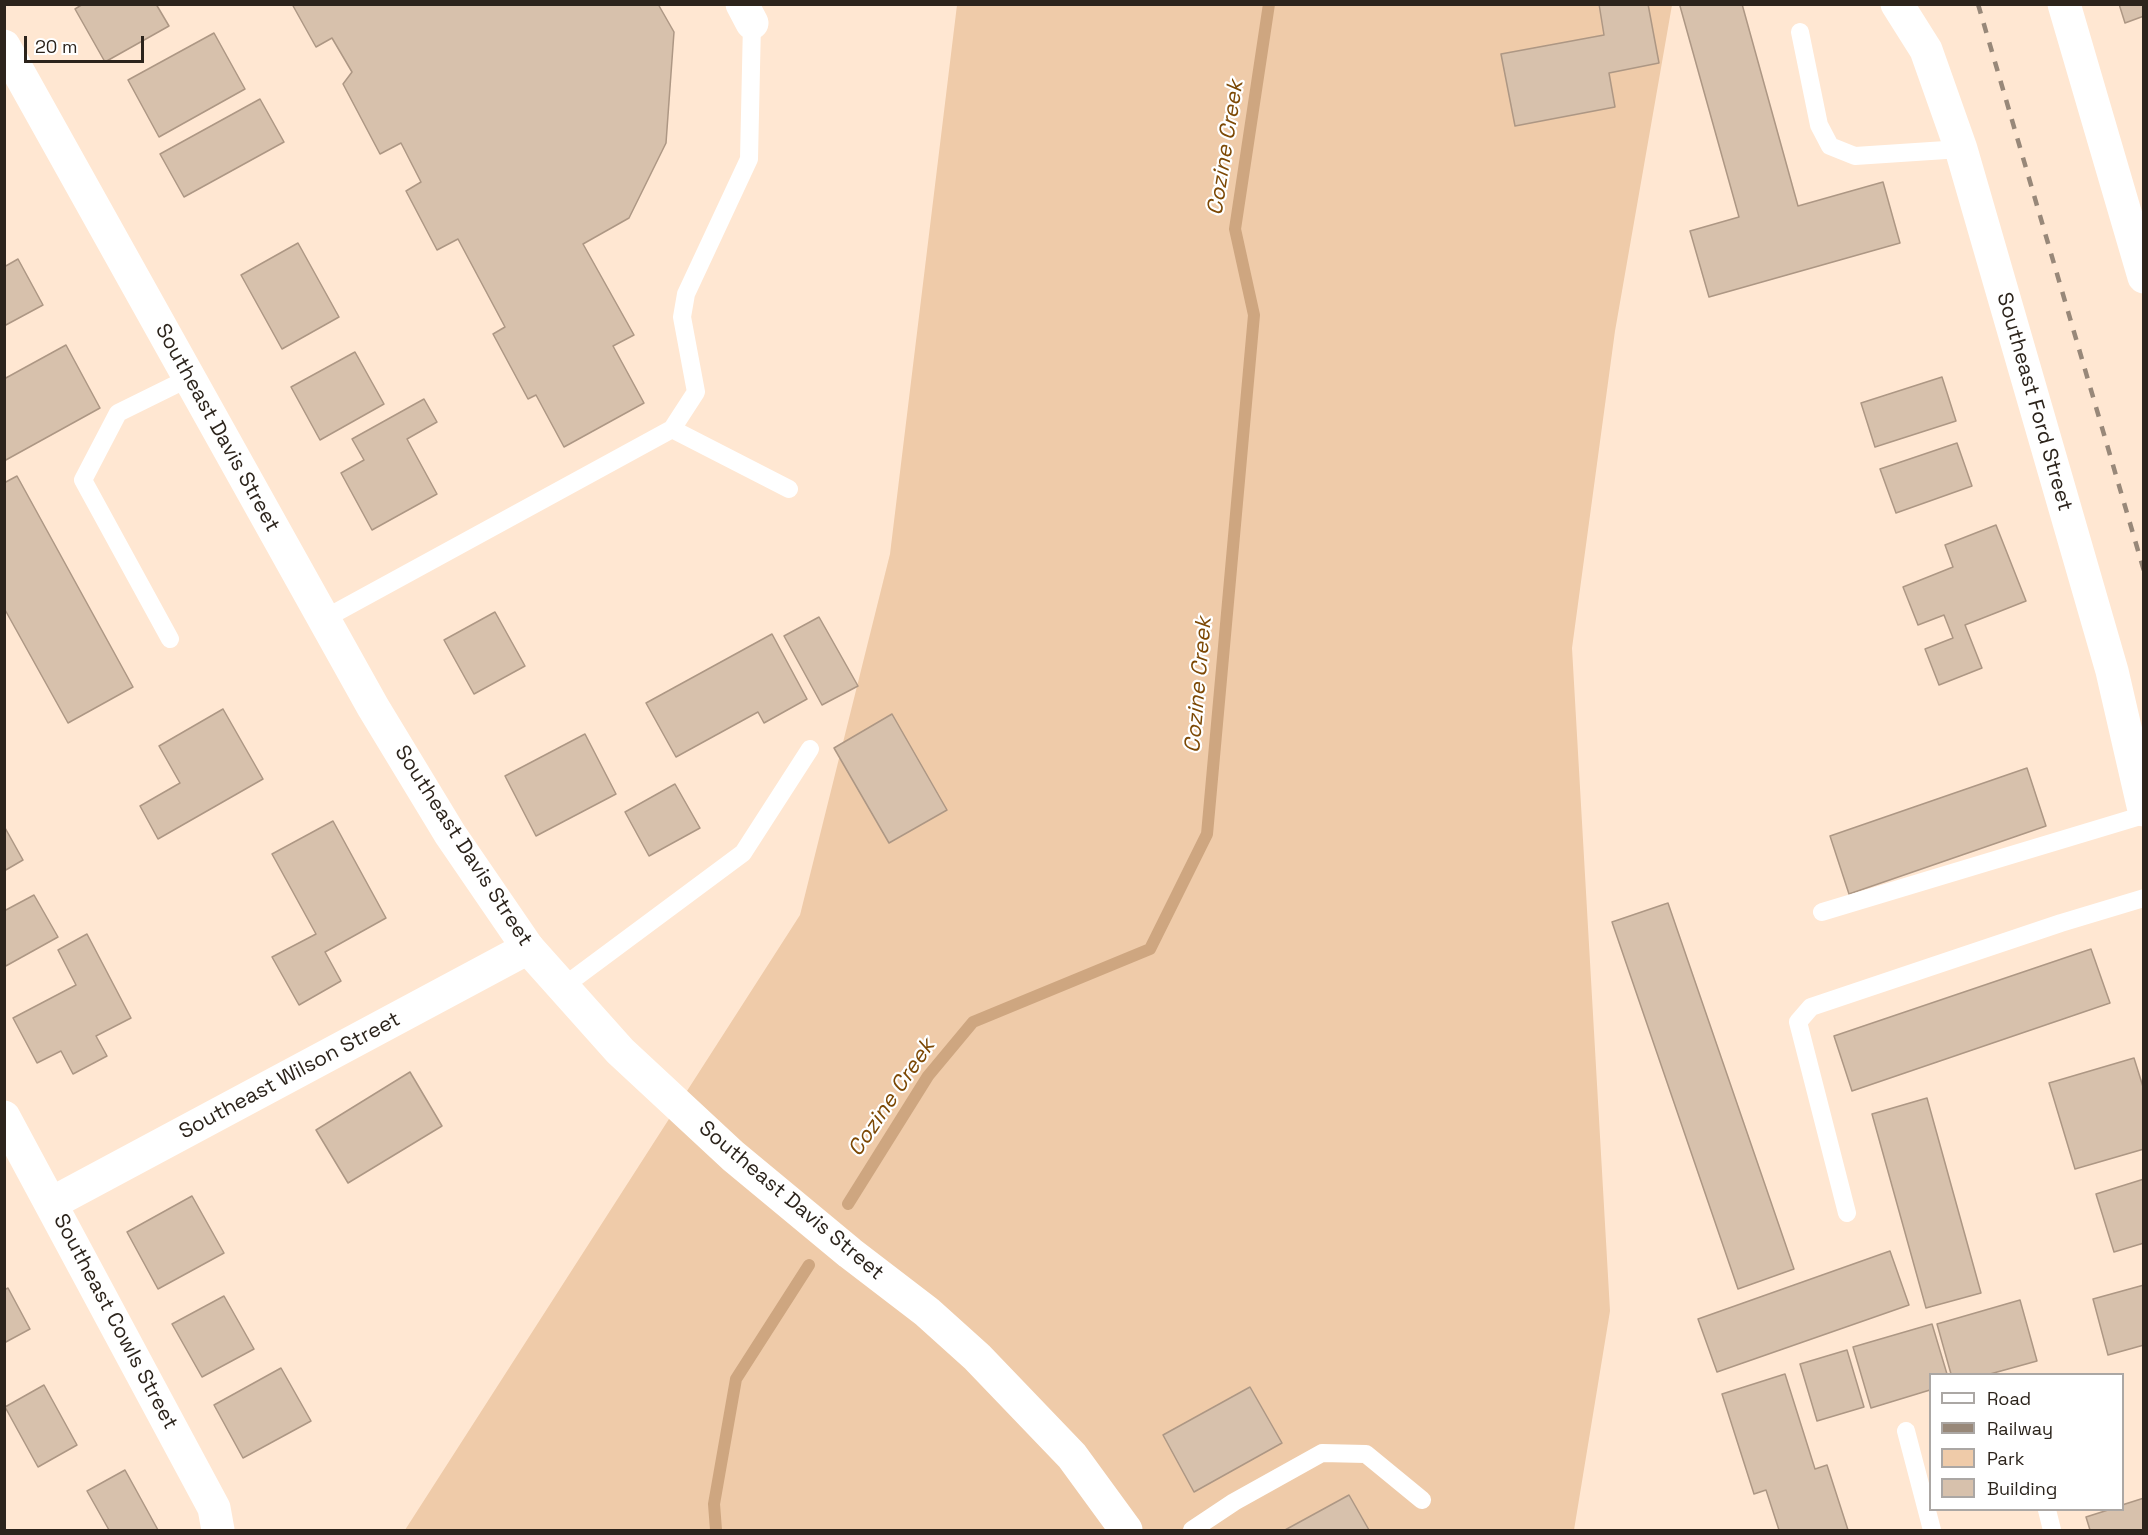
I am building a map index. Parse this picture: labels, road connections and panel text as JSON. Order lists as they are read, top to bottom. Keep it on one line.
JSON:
{"streets":{"street":["Southeast Ford Street","Southeast Davis Street","Southeast Wilson Street","Southeast Cowls Street"]},"crossings":[["Southeast Davis Street","Southeast Wilson Street"],["Southeast Wilson Street","Southeast Cowls Street"]],"water":["Cozine Creek"],"legend":["Road","Railway","Park","Building"],"scale_bar":"20 m"}
